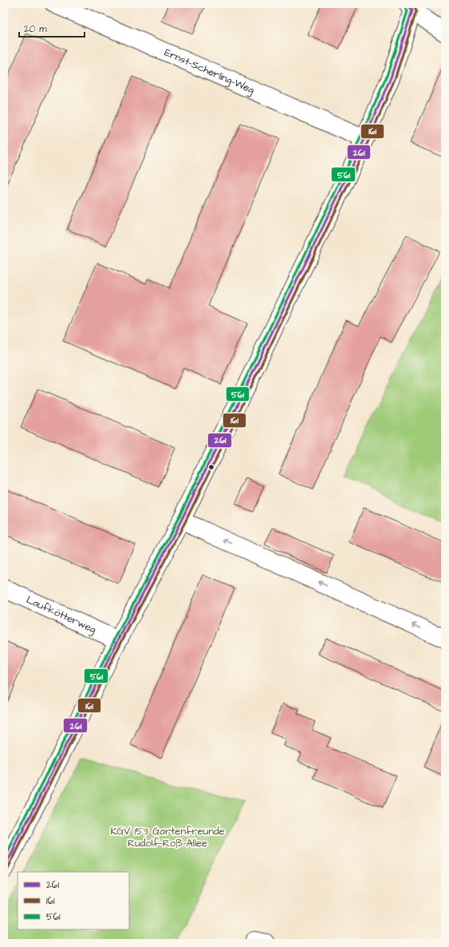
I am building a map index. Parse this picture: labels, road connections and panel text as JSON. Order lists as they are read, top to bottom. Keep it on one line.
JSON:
{"streets":{"street":["Ernst-Scherling-Weg","Laufkötterweg"]},"parks":["KGV 153 Gartenfreunde Rudolf-Roß-Allee"],"lines":["transit line 261","transit line 161","transit line 561"],"legend":["261","161","561"],"scale_bar":"20 m"}
